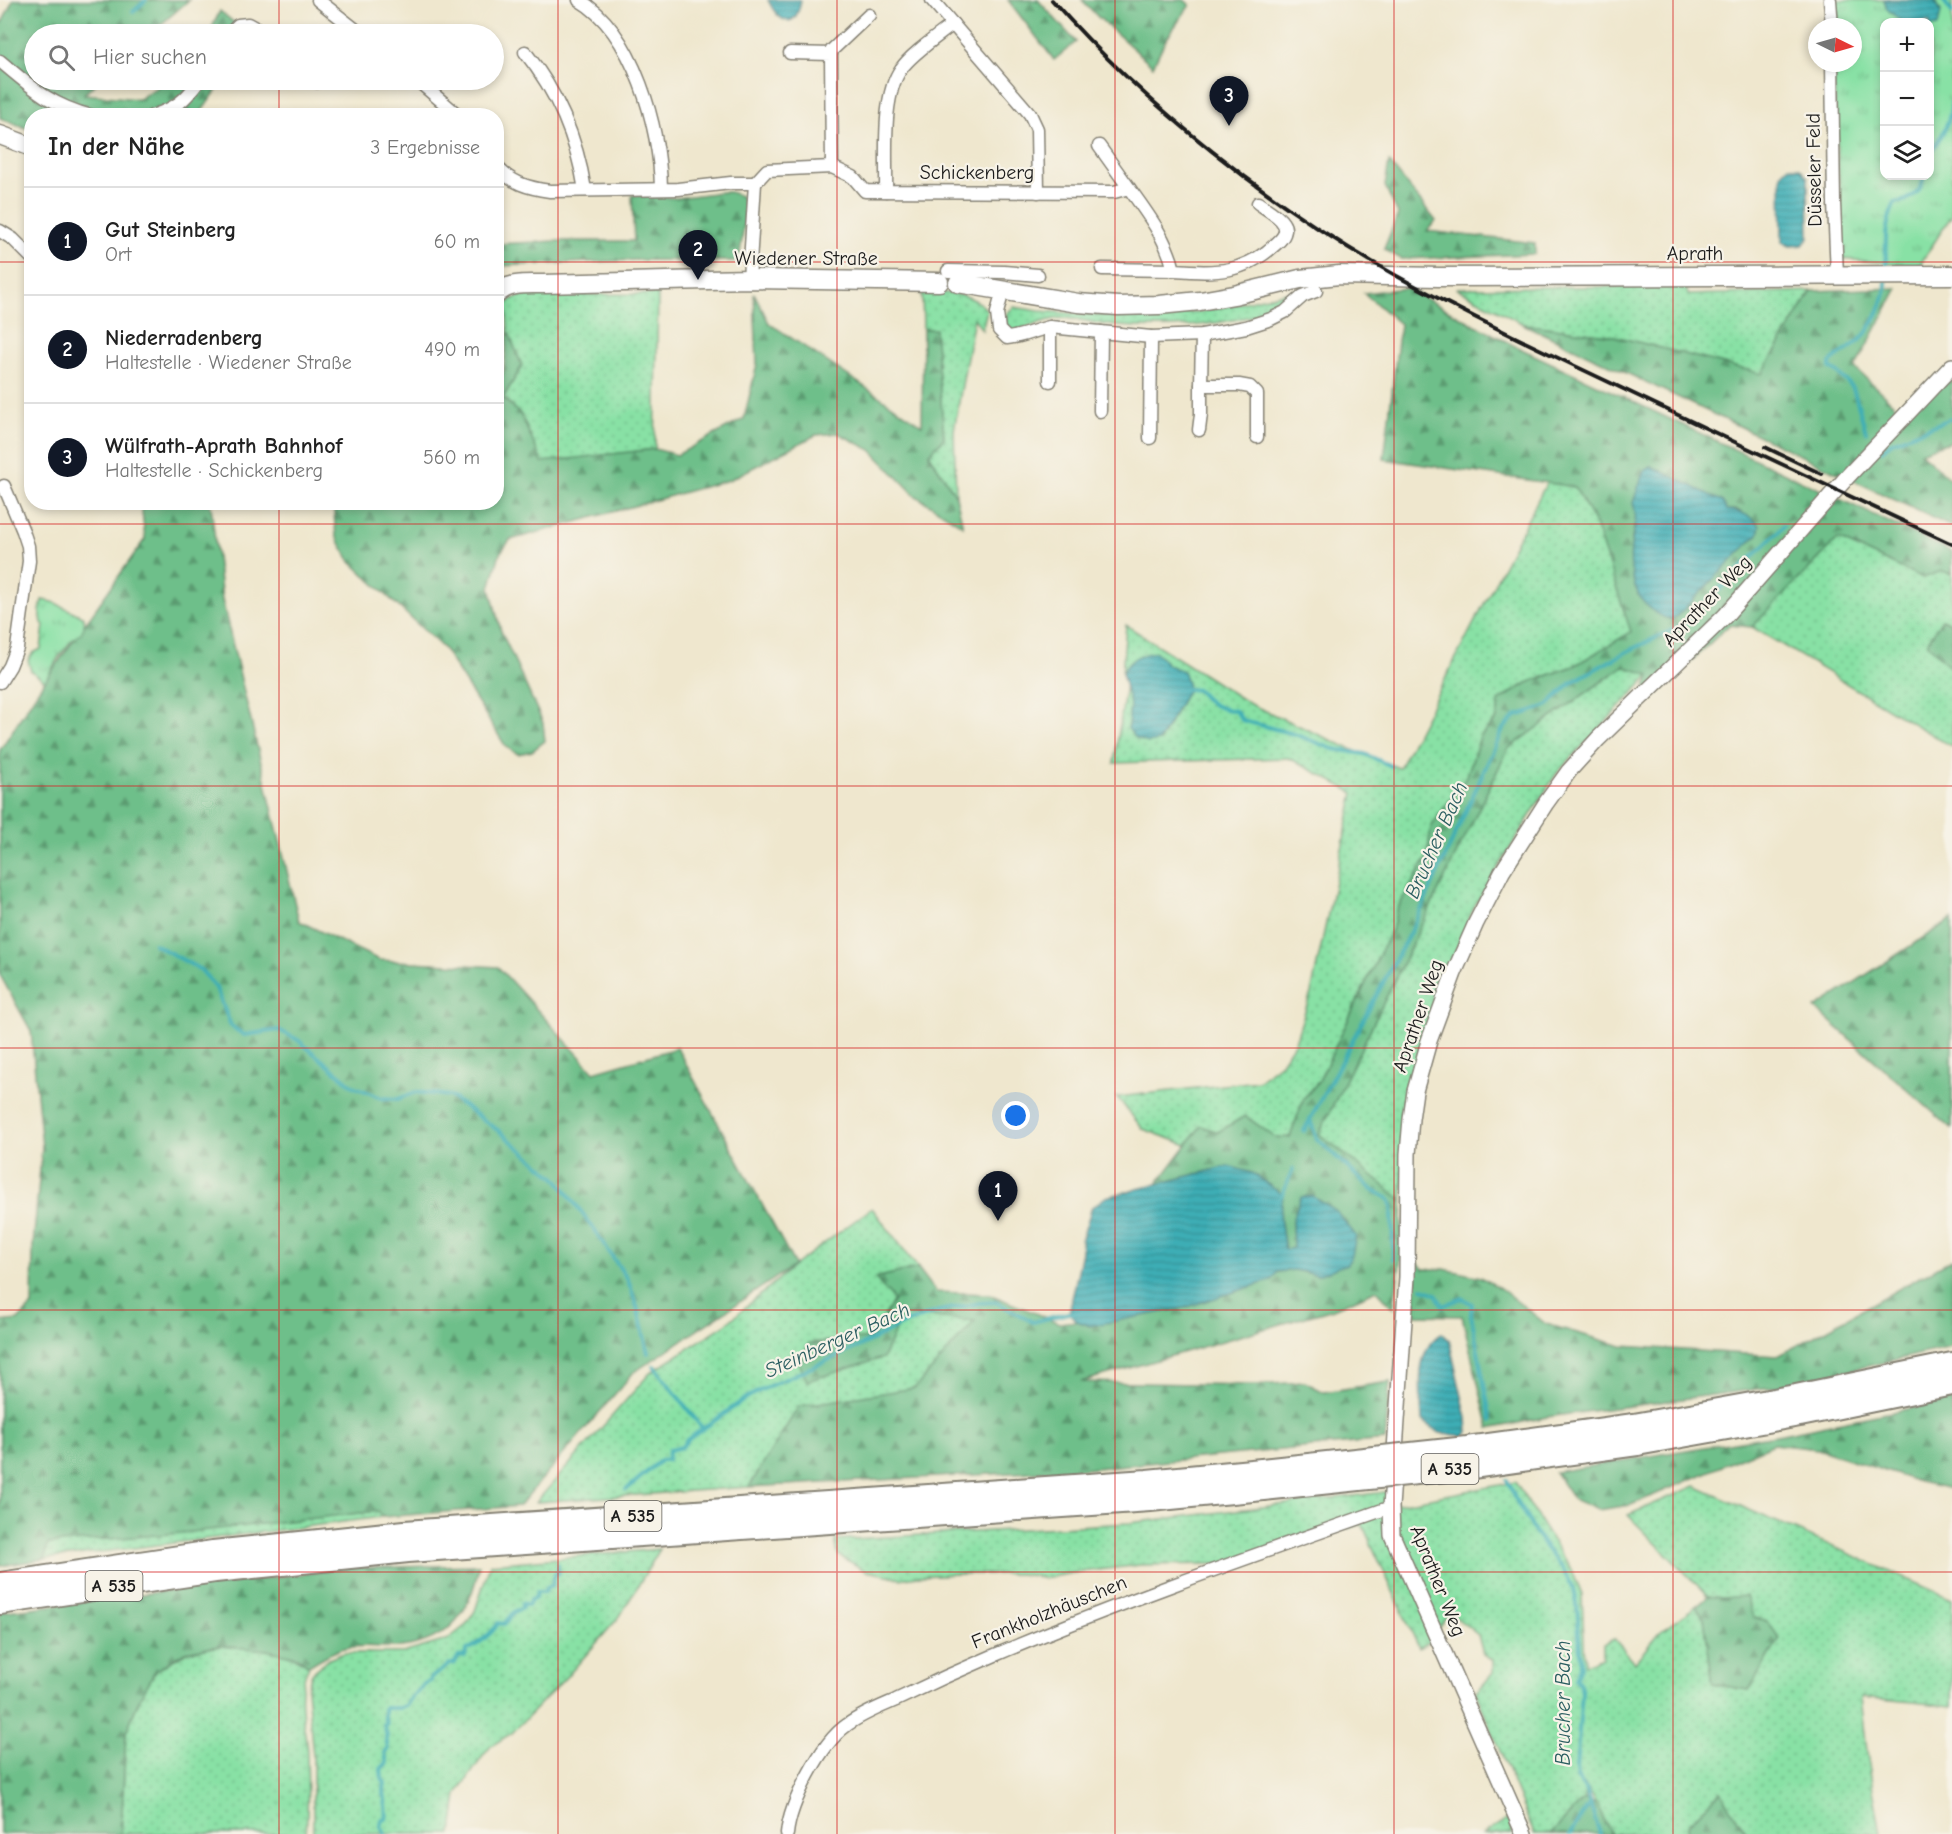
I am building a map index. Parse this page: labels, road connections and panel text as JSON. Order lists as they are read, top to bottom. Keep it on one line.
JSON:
{"streets":{"highway":["A 535"],"main road":["Aprath","Wiedener Straße"],"street":["Düsseler Feld","Schickenberg","Aprather Weg","Frankholzhäuschen"]},"crossings":[["Düsseler Feld","Aprath"],["Aprath","Wiedener Straße"],["Aprather Weg","Frankholzhäuschen"]],"water":["Brucher Bach","Steinberger Bach"],"north":"right","page":{"map_buttons":["+","−"],"search":"Hier suchen","pins":["3","2","1"],"heading":["In der Nähe","3 Ergebnisse"],"list":[{"mark":"1","name":"Gut Steinberg","note":"Ort","value":"60 m"},{"mark":"2","name":"Niederradenberg","note":"Haltestelle · Wiedener Straße","value":"490 m"},{"mark":"3","name":"Wülfrath-Aprath Bahnhof","note":"Haltestelle · Schickenberg","value":"560 m"}]}}
